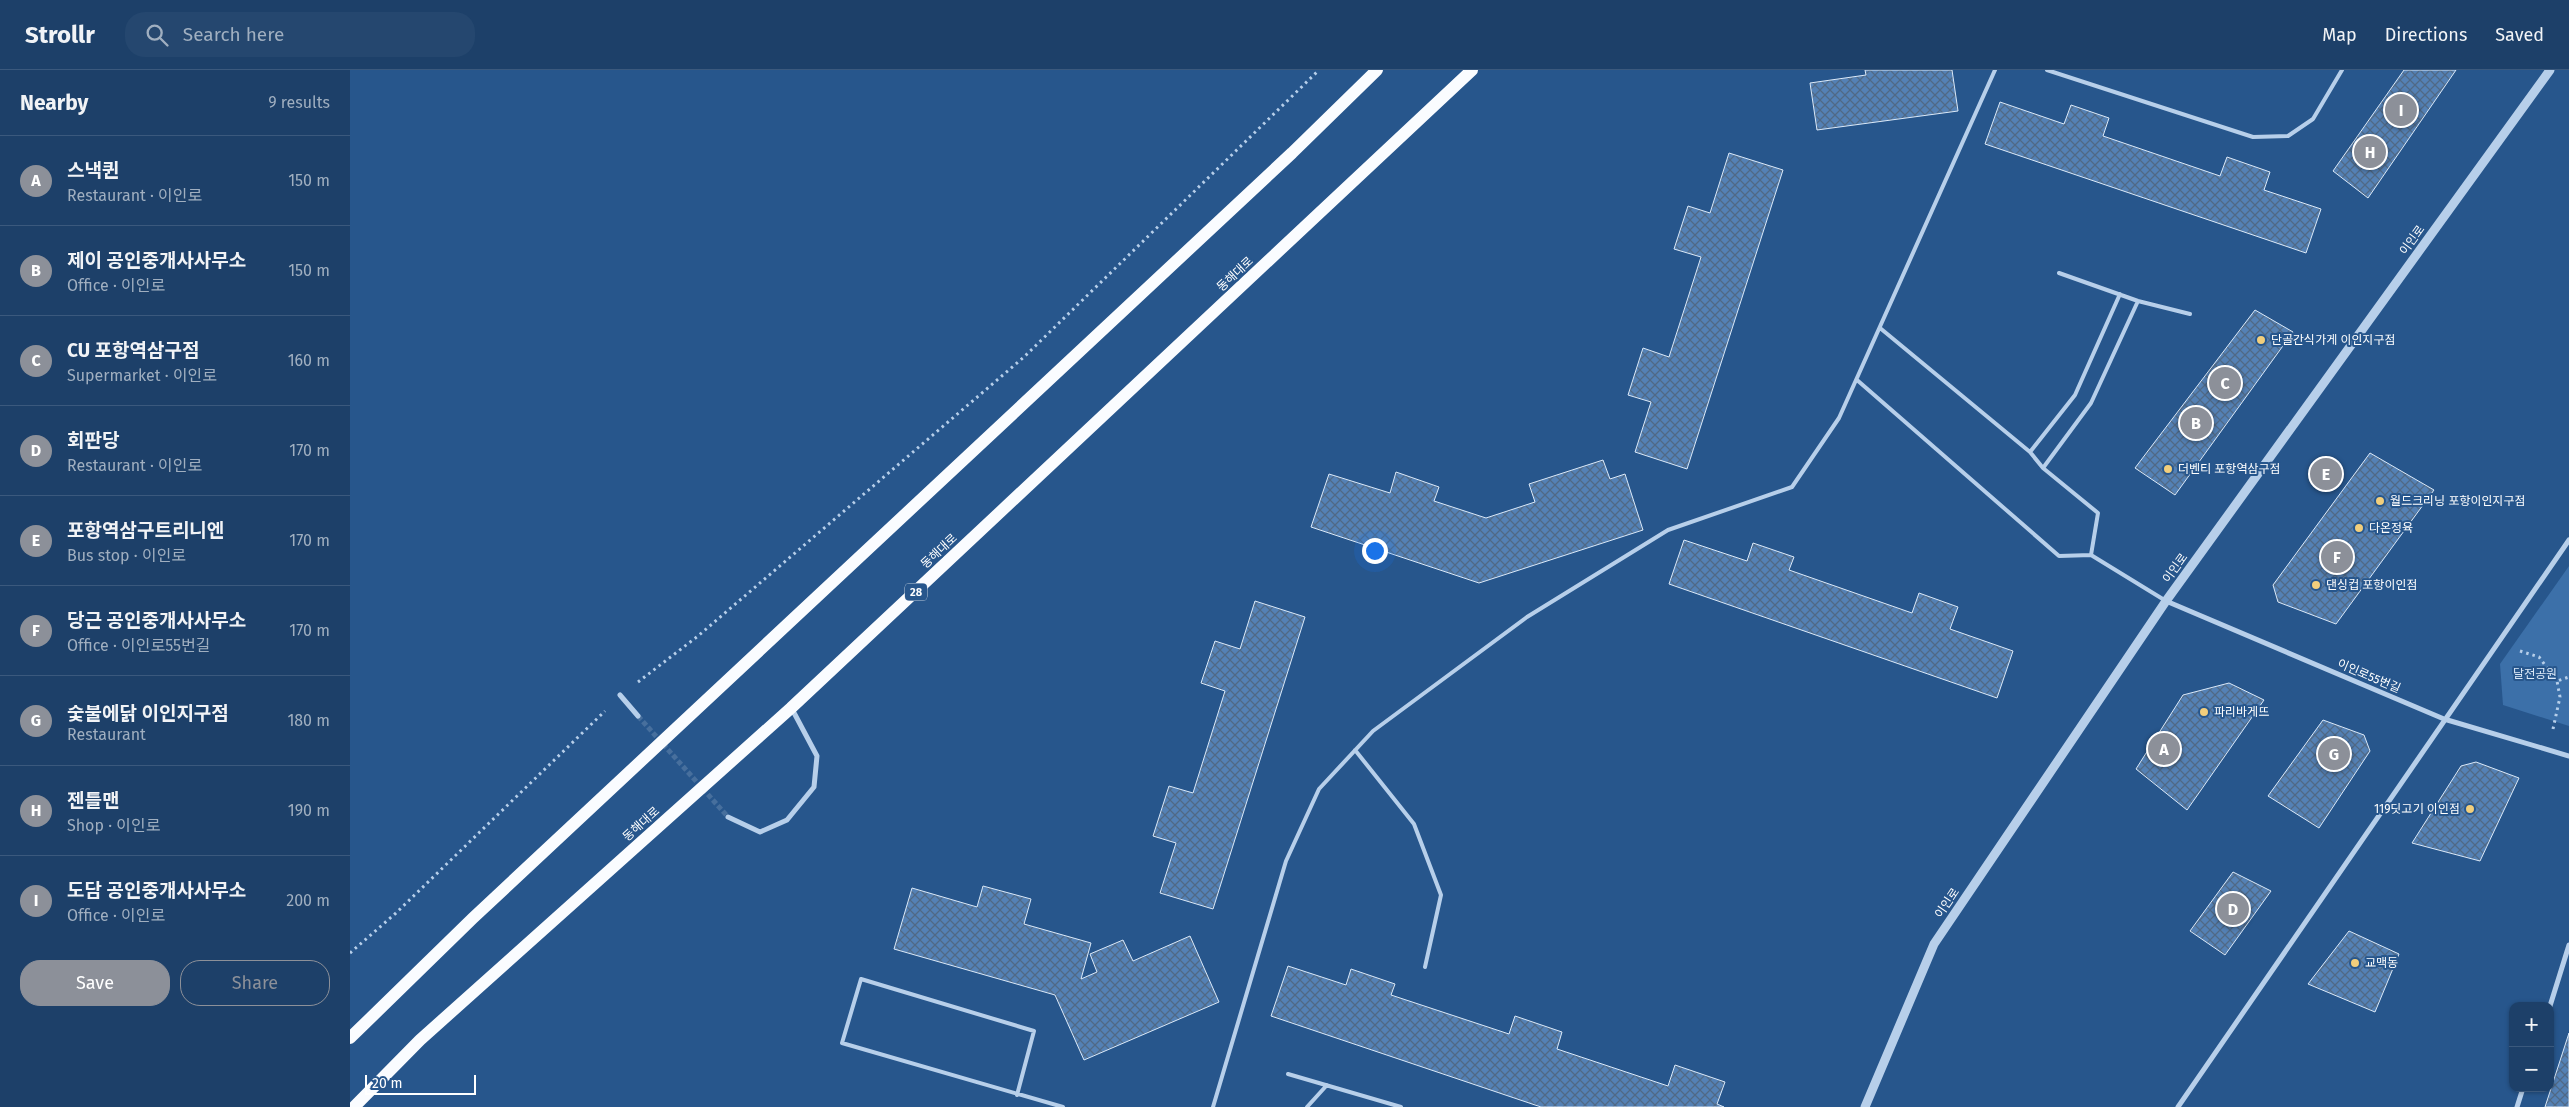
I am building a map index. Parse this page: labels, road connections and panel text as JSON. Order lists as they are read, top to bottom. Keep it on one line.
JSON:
{"streets":{"main road":["동해대로","28"],"street":["이인로","이인로55번길"]},"crossings":[["이인로","이인로55번길"]],"parks":["달전공원"],"places":["단골간식가게 이인지구점","더벤티 포항역삼구점","월드크리닝 포항이인지구점","다온정육","댄싱컵 포항이인점","파리바게뜨","119딧고기 이인점","교맥동"],"scale_bar":"20 m","page":{"header":"Strollr","search":"Search here","nav":["Map","Directions","Saved"],"heading":["Nearby","9 results"],"pins":["I","H","C","B","E","F","A","G","D"],"list":[{"mark":"A","name":"스낵퀸","note":"Restaurant · 이인로","value":"150 m"},{"mark":"B","name":"제이 공인중개사사무소","note":"Office · 이인로","value":"150 m"},{"mark":"C","name":"CU 포항역삼구점","note":"Supermarket · 이인로","value":"160 m"},{"mark":"D","name":"회판당","note":"Restaurant · 이인로","value":"170 m"},{"mark":"E","name":"포항역삼구트리니엔","note":"Bus stop · 이인로","value":"170 m"},{"mark":"F","name":"당근 공인중개사사무소","note":"Office · 이인로55번길","value":"170 m"},{"mark":"G","name":"숯불에닭 이인지구점","note":"Restaurant","value":"180 m"},{"mark":"H","name":"젠틀맨","note":"Shop · 이인로","value":"190 m"},{"mark":"I","name":"도담 공인중개사사무소","note":"Office · 이인로","value":"200 m"}],"buttons":["Save","Share"],"map_buttons":["+","−"],"scale":"20 m"}}
